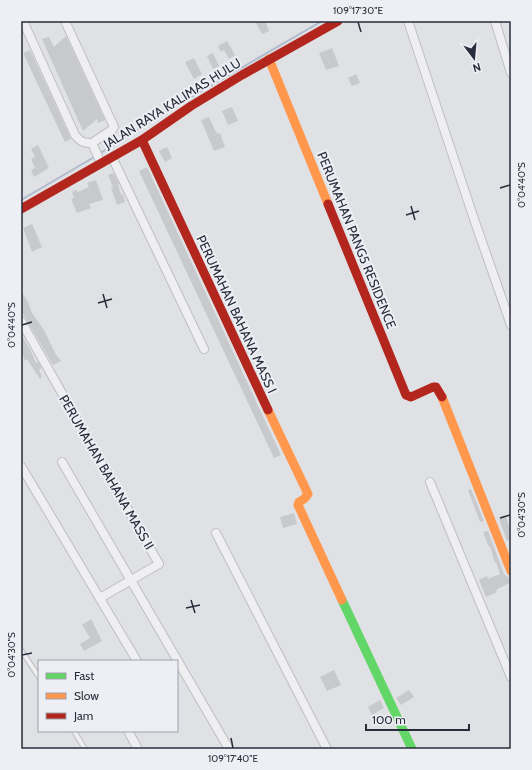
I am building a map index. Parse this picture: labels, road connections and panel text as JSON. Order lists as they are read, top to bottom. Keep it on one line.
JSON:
{"streets":{"street":["JALAN RAYA KALIMAS HULU","PERUMAHAN PANG5 RESIDENCE","PERUMAHAN BAHANA MASS I","PERUMAHAN BAHANA MASS II"]},"crossings":[["JALAN RAYA KALIMAS HULU","PERUMAHAN PANG5 RESIDENCE"],["JALAN RAYA KALIMAS HULU","PERUMAHAN BAHANA MASS I"]],"legend":["Fast","Slow","Jam"],"scale_bar":"100 m","north":"bottom","coordinates":["109°17'30\"E","0°04'40\"S","0°04'30\"S","109°17'40\"E"]}
